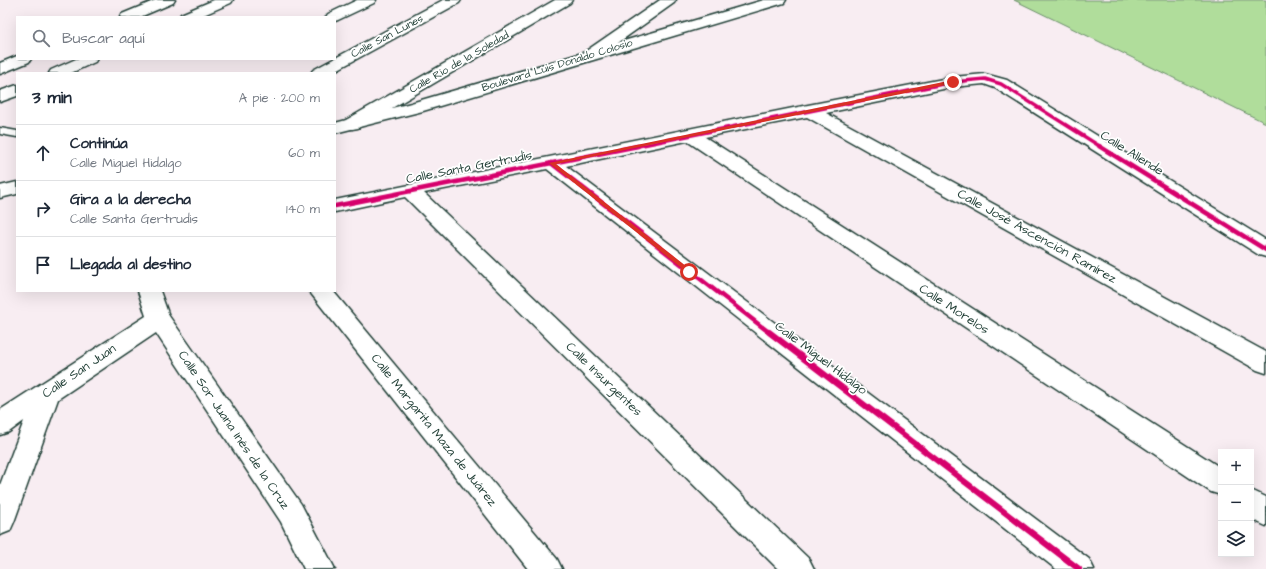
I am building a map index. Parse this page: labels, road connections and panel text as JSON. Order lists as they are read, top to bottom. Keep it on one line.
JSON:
{"streets":{"street":["Calle San Lunes","Calle Río de la Soledad","Boulevard Luis Donaldo Colosio","Calle Allende","Calle Santa Gertrudis","Calle José Ascención Ramírez","Calle Morelos","Calle Miguel Hidalgo","Calle San Juan","Calle Insurgentes","Calle Sor Juana Inés de la Cruz","Calle Margarita Maza de Juárez"]},"crossings":[["Calle Río de la Soledad","Boulevard Luis Donaldo Colosio"],["Calle Allende","Calle Santa Gertrudis"],["Calle Santa Gertrudis","Calle José Ascención Ramírez"],["Calle Santa Gertrudis","Calle Morelos"],["Calle Santa Gertrudis","Calle Miguel Hidalgo"],["Calle Santa Gertrudis","Calle Insurgentes"],["Calle San Juan","Calle Sor Juana Inés de la Cruz"]],"page":{"search":"Buscar aquí","heading":["3 min","A pie · 200 m"],"list":[["Continúa","Calle Miguel Hidalgo","60 m"],["Gira a la derecha","Calle Santa Gertrudis","140 m"],"Llegada al destino"],"map_buttons":["+","−"]}}
